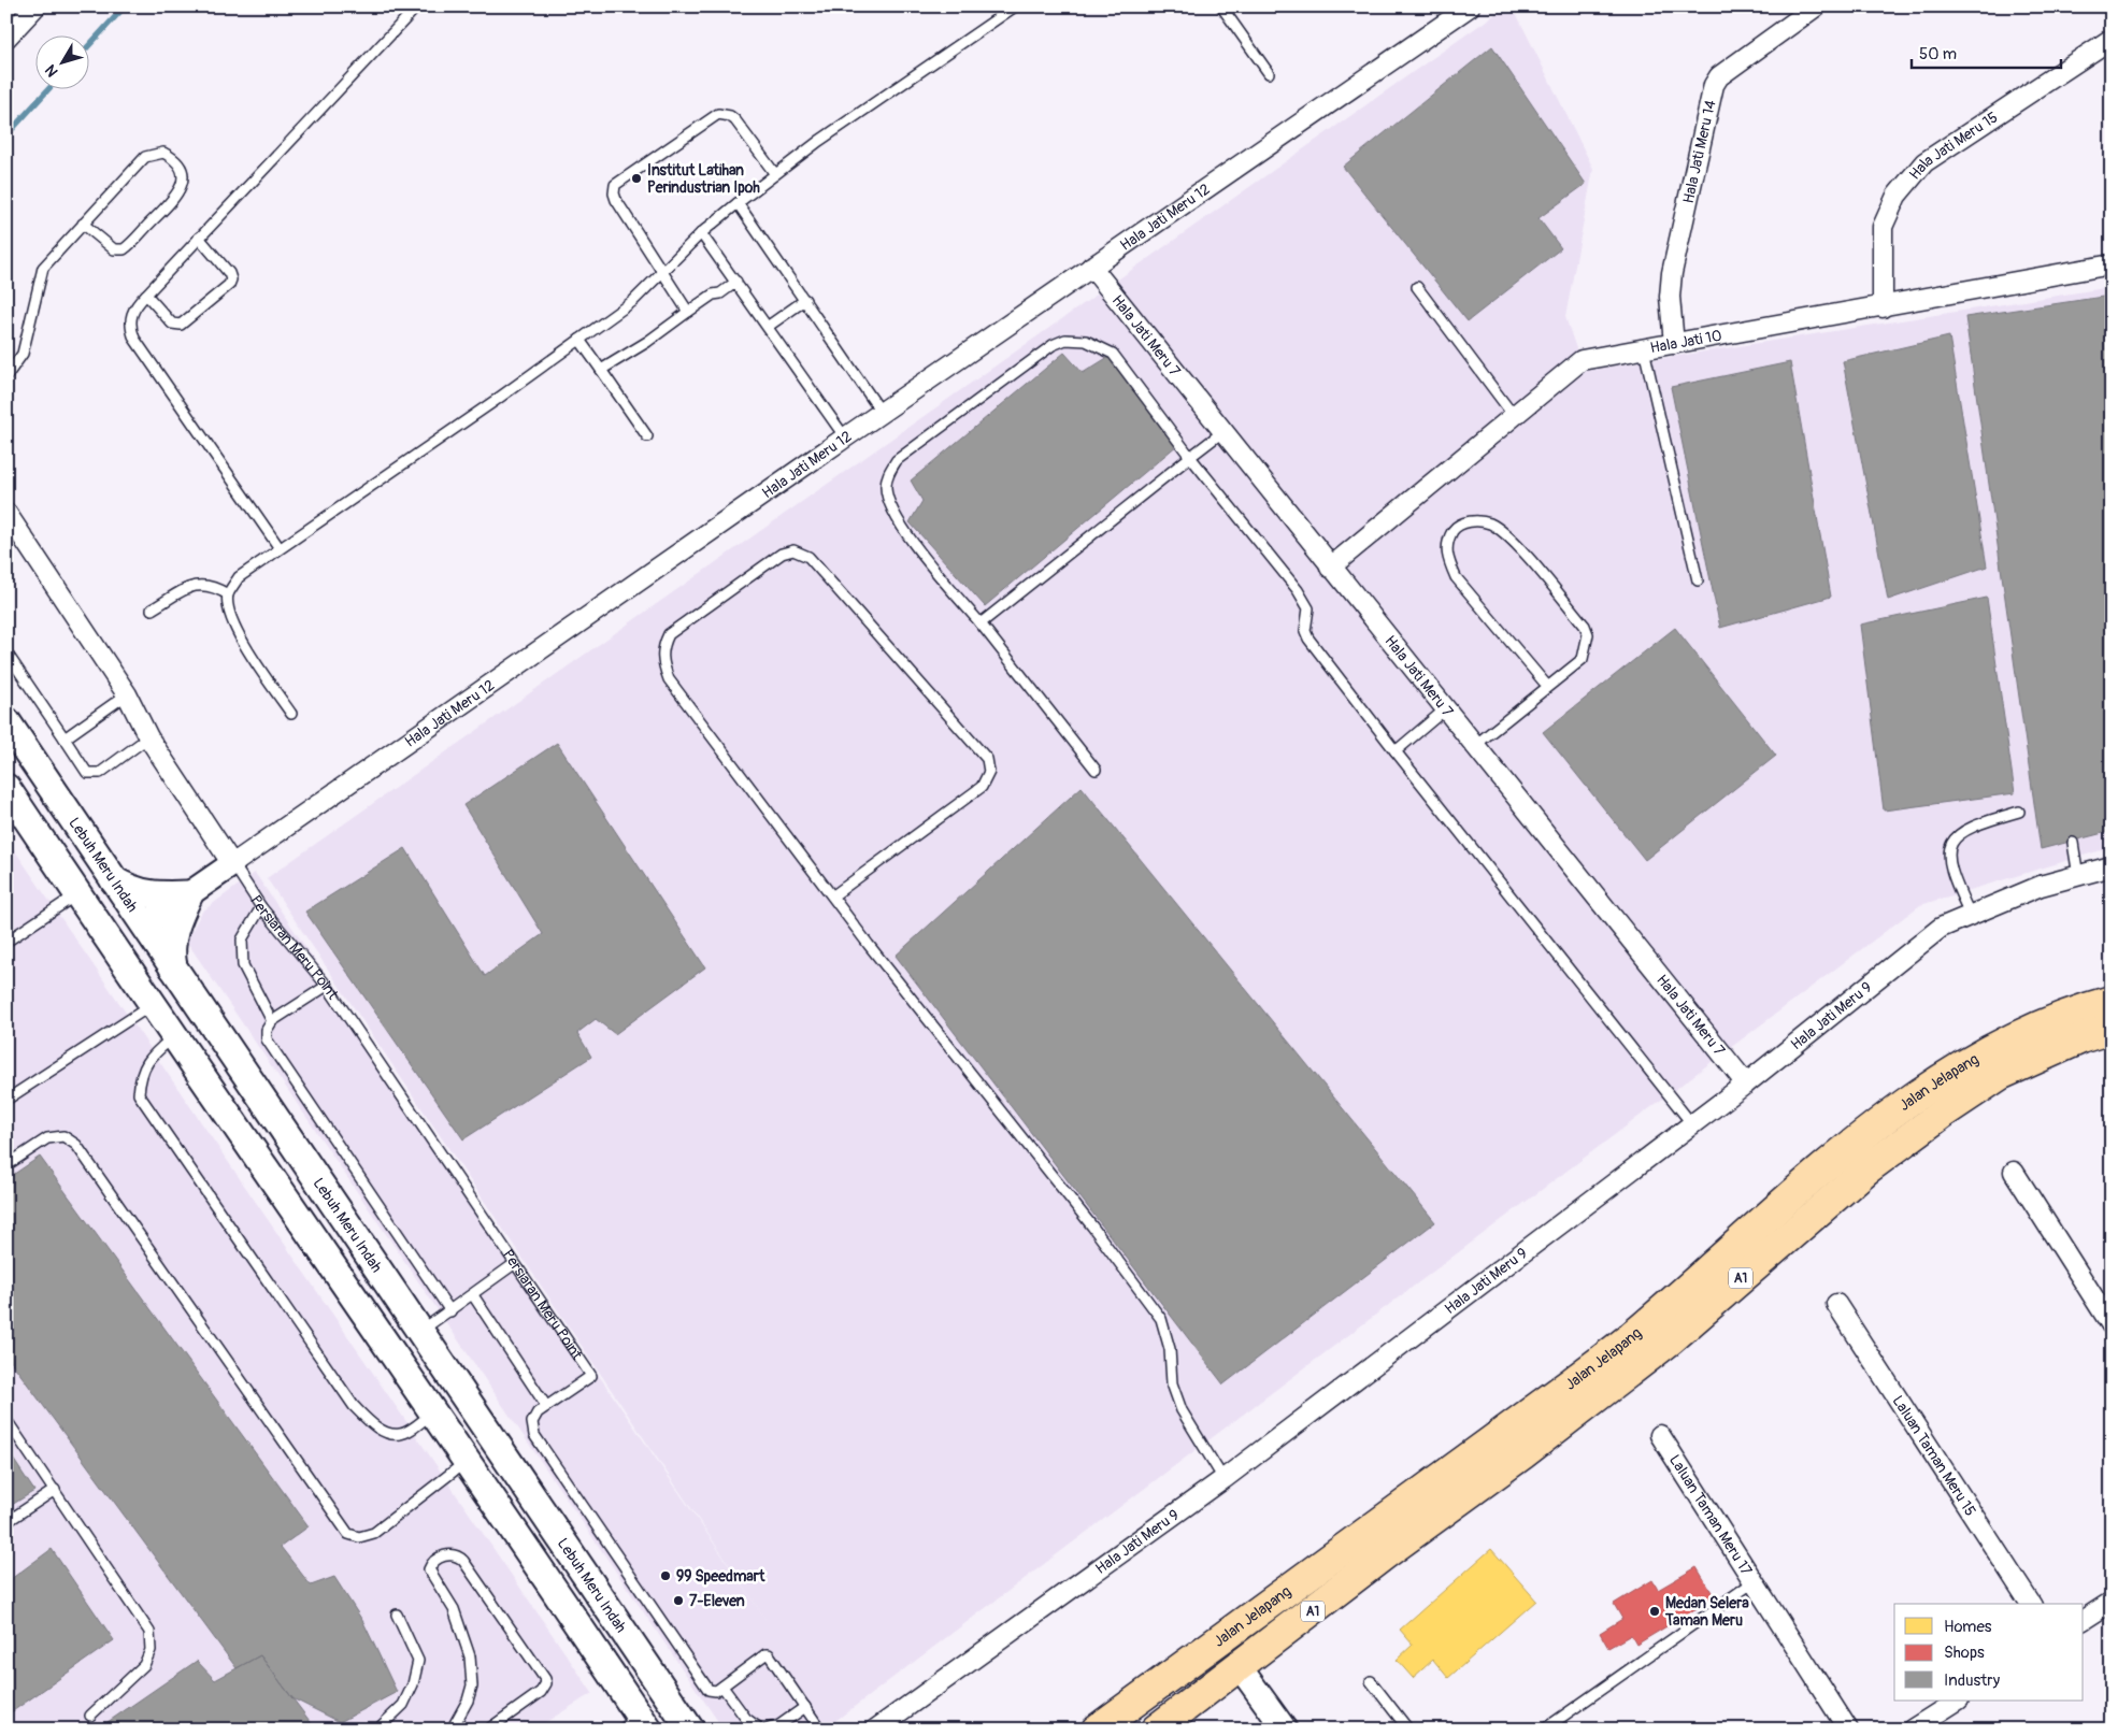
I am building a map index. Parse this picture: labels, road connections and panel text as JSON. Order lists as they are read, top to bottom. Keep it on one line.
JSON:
{"streets":{"main road":["Lebuh Meru Indah","Jalan Jelapang","A1"],"street":["Hala Jati Meru 15","Hala Jati Meru 14","Hala Jati Meru 12","Hala Jati Meru 7","Hala Jati 10","Persiaran Meru Point","Hala Jati Meru 9","Laluan Taman Meru 15","Laluan Taman Meru 17"]},"crossings":[["Hala Jati Meru 15","Hala Jati 10"],["Hala Jati Meru 14","Hala Jati 10"],["Hala Jati Meru 12","Hala Jati Meru 7"],["Hala Jati Meru 12","Lebuh Meru Indah"],["Hala Jati Meru 12","Persiaran Meru Point"],["Hala Jati Meru 7","Hala Jati 10"],["Hala Jati Meru 7","Hala Jati Meru 9"]],"places":["Institut Latihan Perindustrian Ipoh","99 Speedmart","7-Eleven","Medan Selera Taman Meru"],"legend":["Homes","Shops","Industry"],"scale_bar":"50 m","north":"bottom left"}
